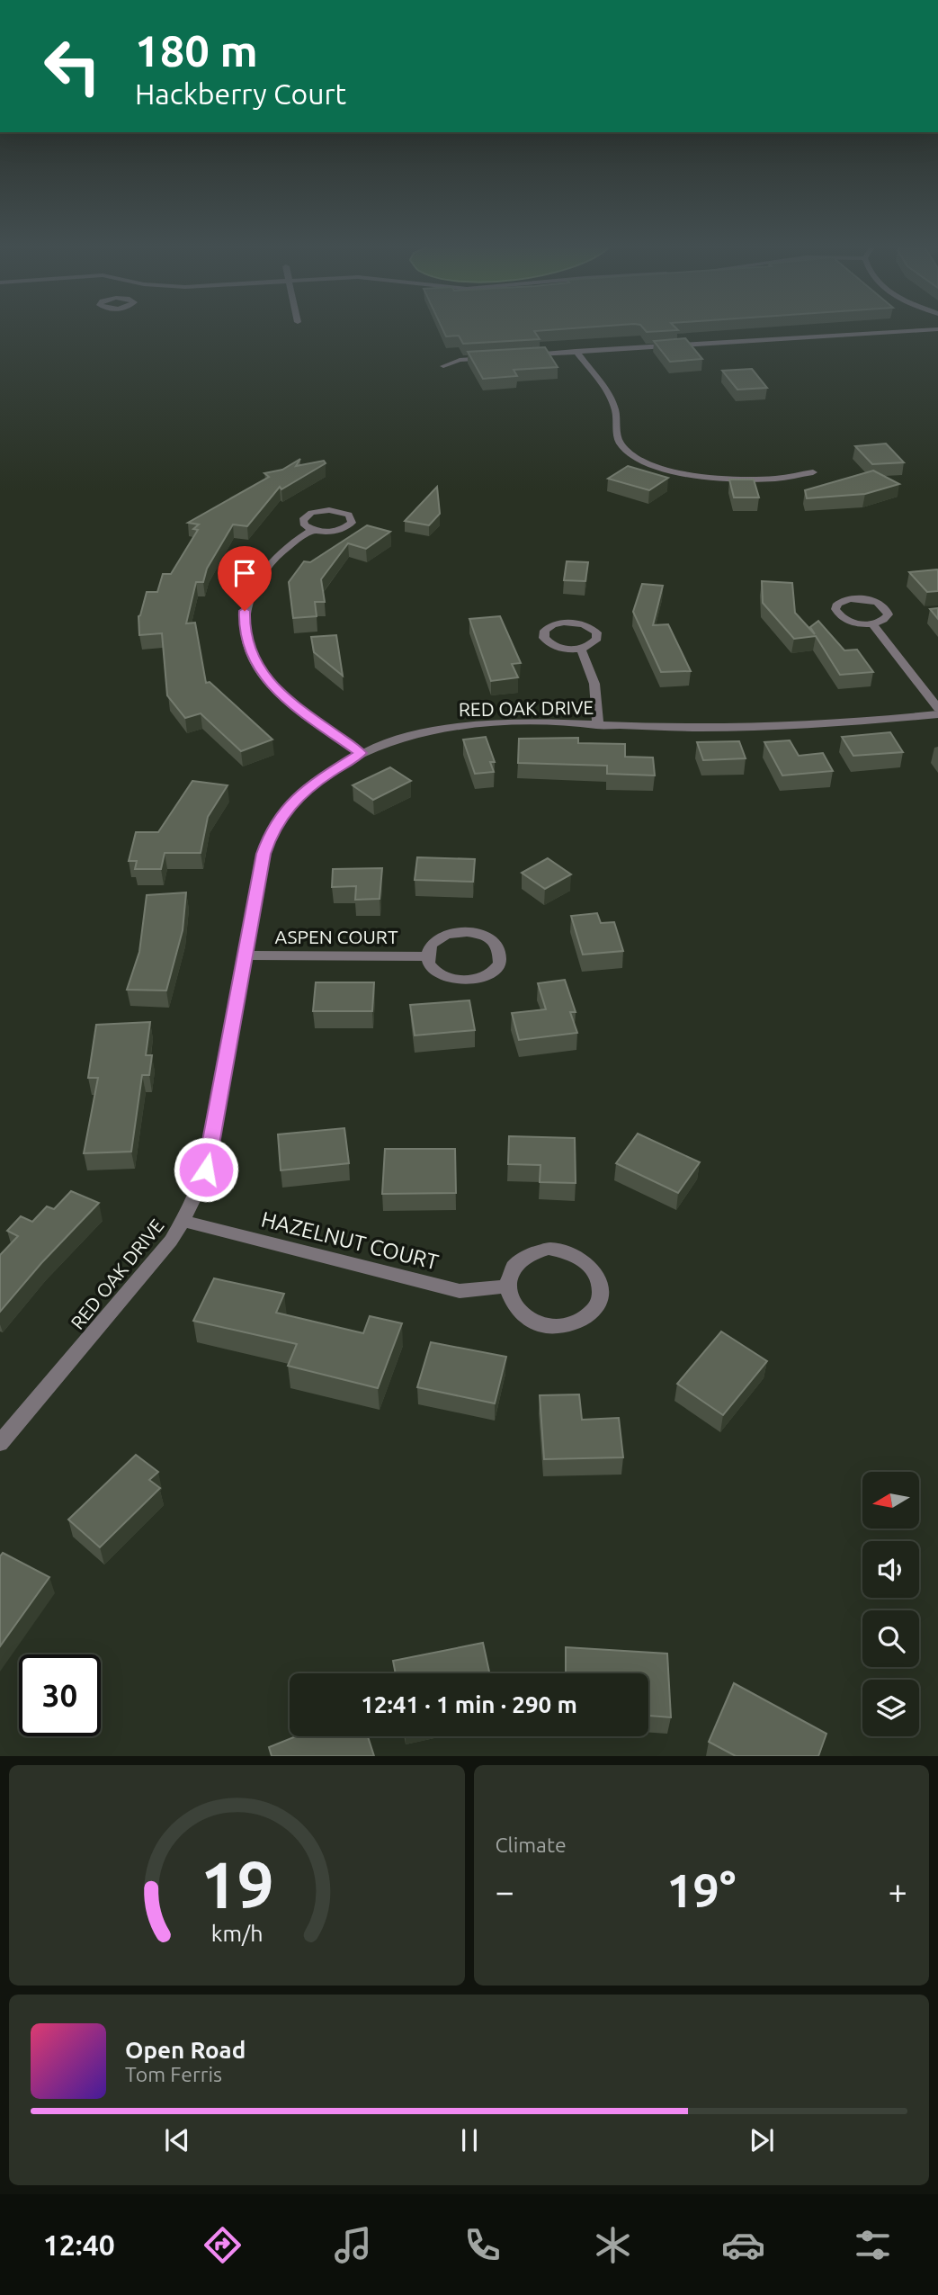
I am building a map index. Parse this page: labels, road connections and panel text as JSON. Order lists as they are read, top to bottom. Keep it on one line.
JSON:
{"streets":{"street":["RED OAK DRIVE","ASPEN COURT","HAZELNUT COURT"]},"crossings":[["RED OAK DRIVE","ASPEN COURT"],["RED OAK DRIVE","HAZELNUT COURT"]],"north":"left","page":{"turn":["180 m","Hackberry Court"],"limit":"30","trip":"12:41 · 1 min · 290 m","tile":"Climate","heat":["−","19°","+"],"song":["Open Road","Tom Ferris"],"tabs":"12:40","gauge":["19","km/h"]}}
